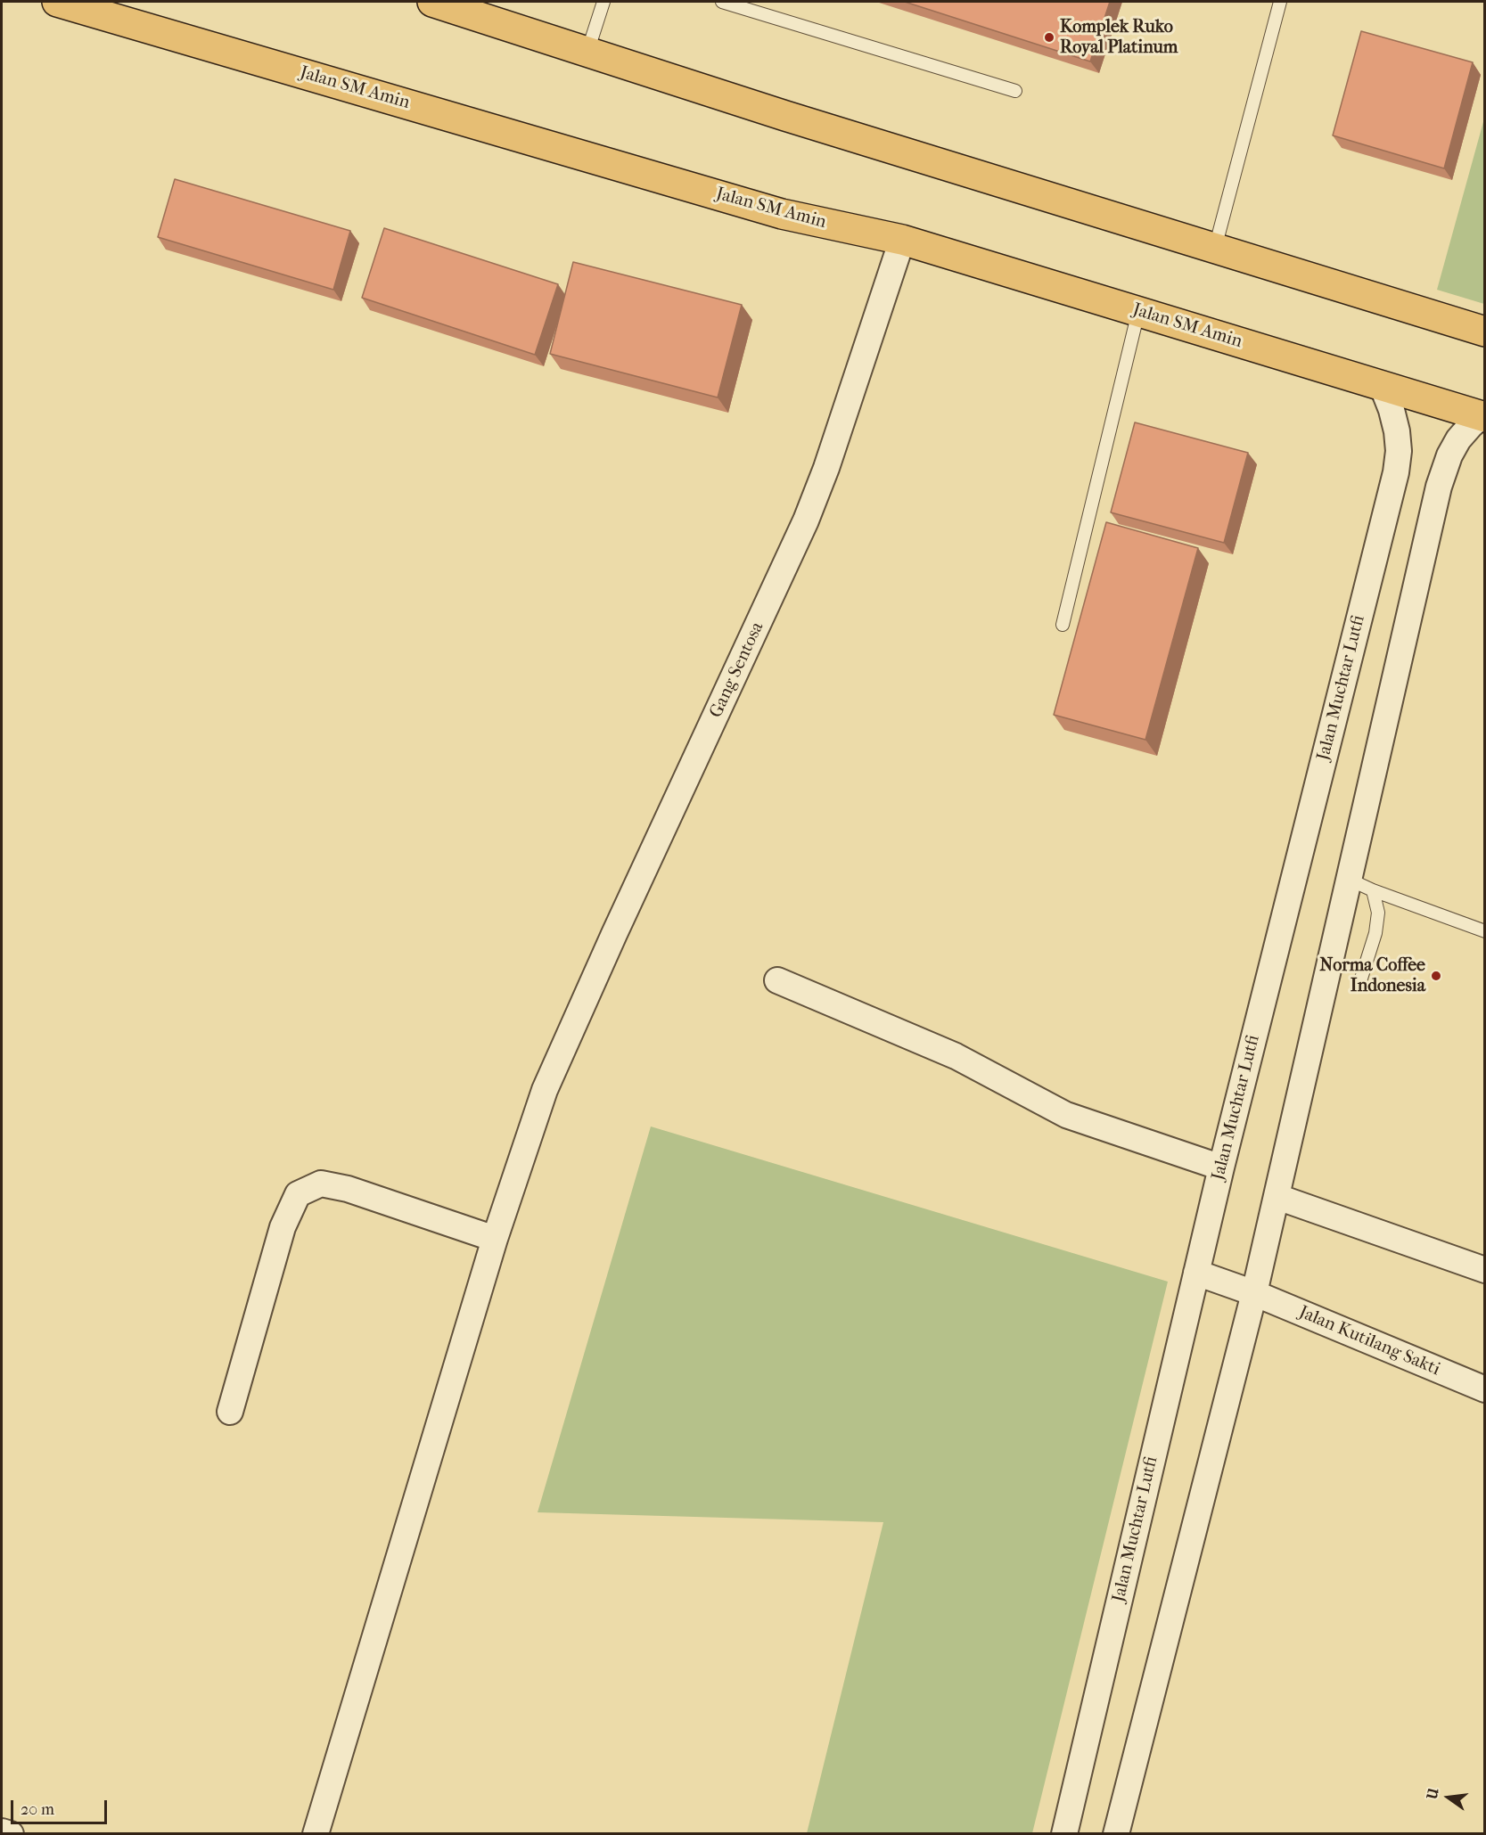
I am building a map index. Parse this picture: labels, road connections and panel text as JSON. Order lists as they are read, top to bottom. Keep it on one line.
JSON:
{"streets":{"main road":["Jalan SM Amin"],"street":["Gang Sentosa","Jalan Muchtar Lutfi","Jalan Kutilang Sakti"]},"crossings":[["Jalan SM Amin","Gang Sentosa"],["Jalan SM Amin","Jalan Muchtar Lutfi"],["Jalan Muchtar Lutfi","Jalan Kutilang Sakti"]],"places":["Komplek Ruko Royal Platinum","Norma Coffee Indonesia"],"scale_bar":"20 m","north":"left"}
